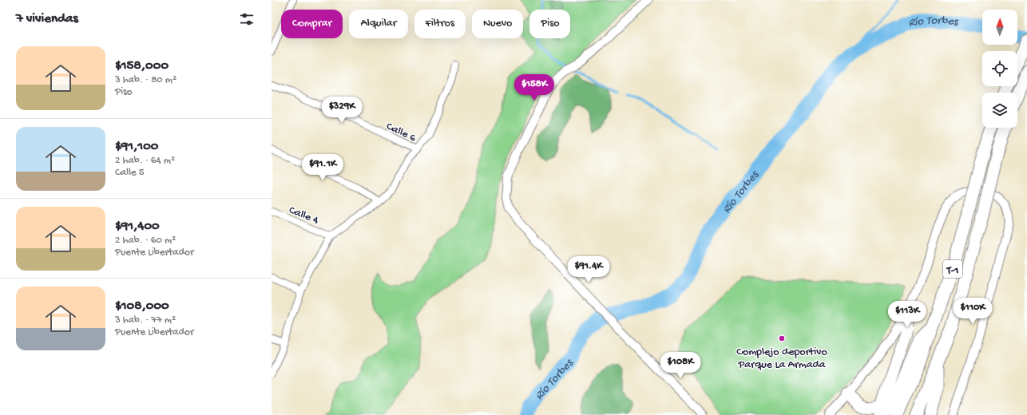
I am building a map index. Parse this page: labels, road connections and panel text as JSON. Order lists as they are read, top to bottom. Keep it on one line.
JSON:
{"streets":{"highway":["T-1"],"street":["Calle 6","Calle 4"]},"water":["Río Torbes"],"places":["Complejo deportivo Parque La Armada"],"north":"top","page":{"heading":"7 viviendas","chip":["Comprar","Alquilar","Filtros","Nuevo","Piso"],"list":[{"name":"$158,000","note":"3 hab. · 80 m² · Piso"},{"name":"$91,100","note":"2 hab. · 64 m² · Calle 5"},{"name":"$91,400","note":"2 hab. · 60 m² · Puente Libertador"},{"name":"$108,000","note":"3 hab. · 77 m² · Puente Libertador"}],"price":["$158K","$329K","$91.1K","$91.4K","$110K","$113K","$108K"]}}
